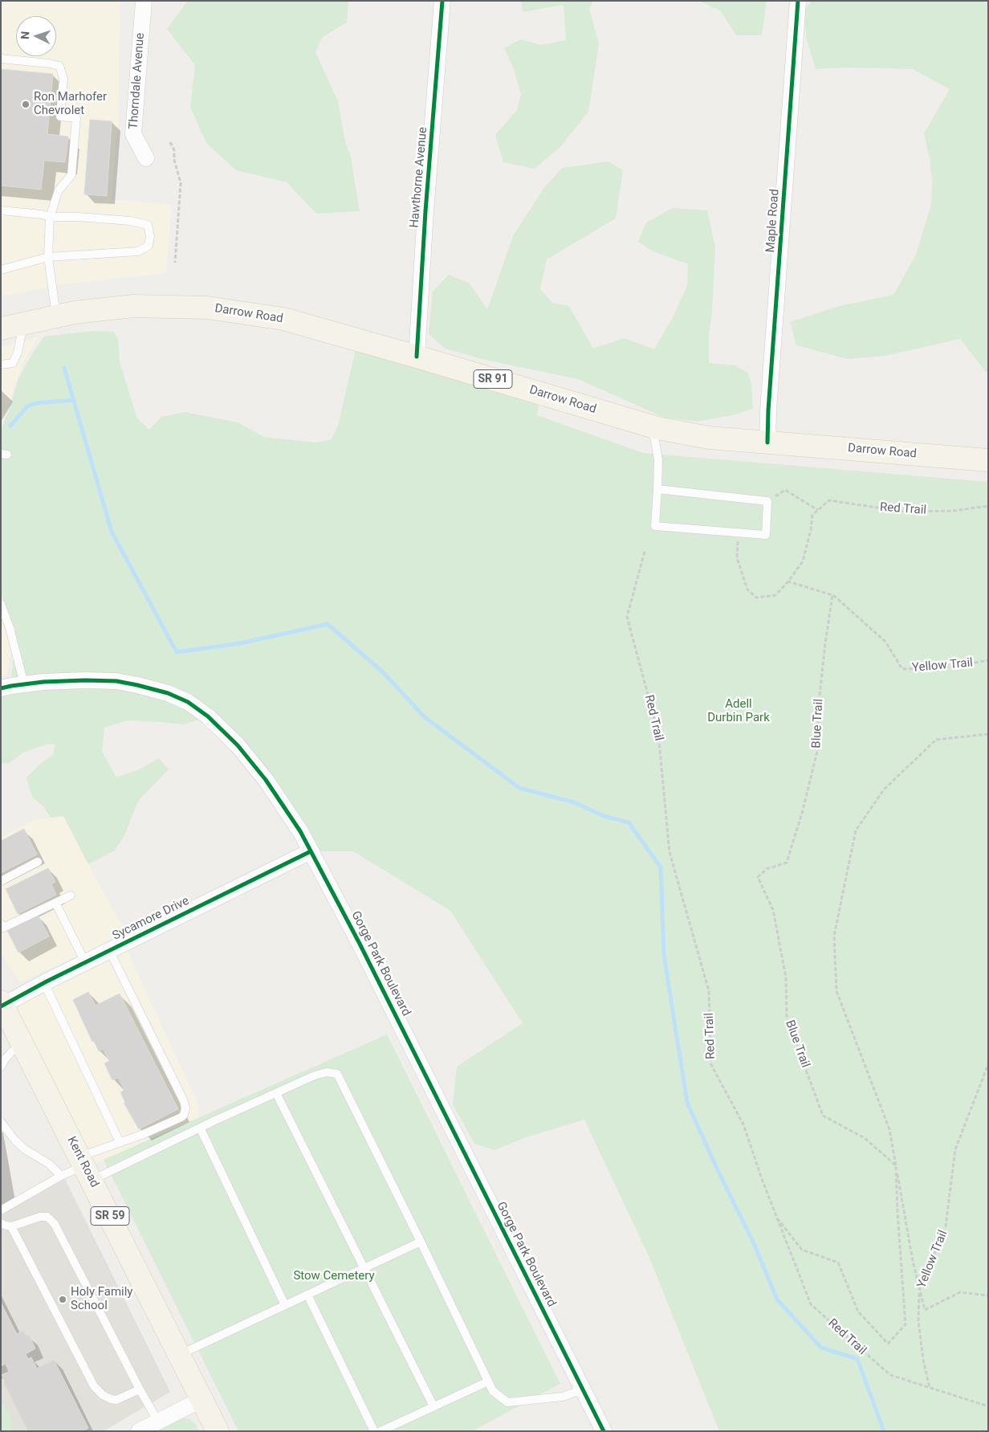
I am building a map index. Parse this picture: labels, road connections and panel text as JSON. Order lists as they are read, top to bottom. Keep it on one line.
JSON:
{"streets":{"main road":["Darrow Road","SR 91","Kent Road","SR 59"],"street":["Thorndale Avenue","Hawthorne Avenue","Maple Road","Sycamore Drive","Gorge Park Boulevard"],"path":["Red Trail","Yellow Trail","Blue Trail"]},"crossings":[["Hawthorne Avenue","Darrow Road"],["Maple Road","Darrow Road"],["Red Trail","Yellow Trail"],["Yellow Trail","Blue Trail"],["Sycamore Drive","Gorge Park Boulevard"],["Sycamore Drive","Kent Road"]],"parks":["Adell Durbin Park","Stow Cemetery"],"places":["Ron Marhofer Chevrolet","Holy Family School"],"north":"left"}
